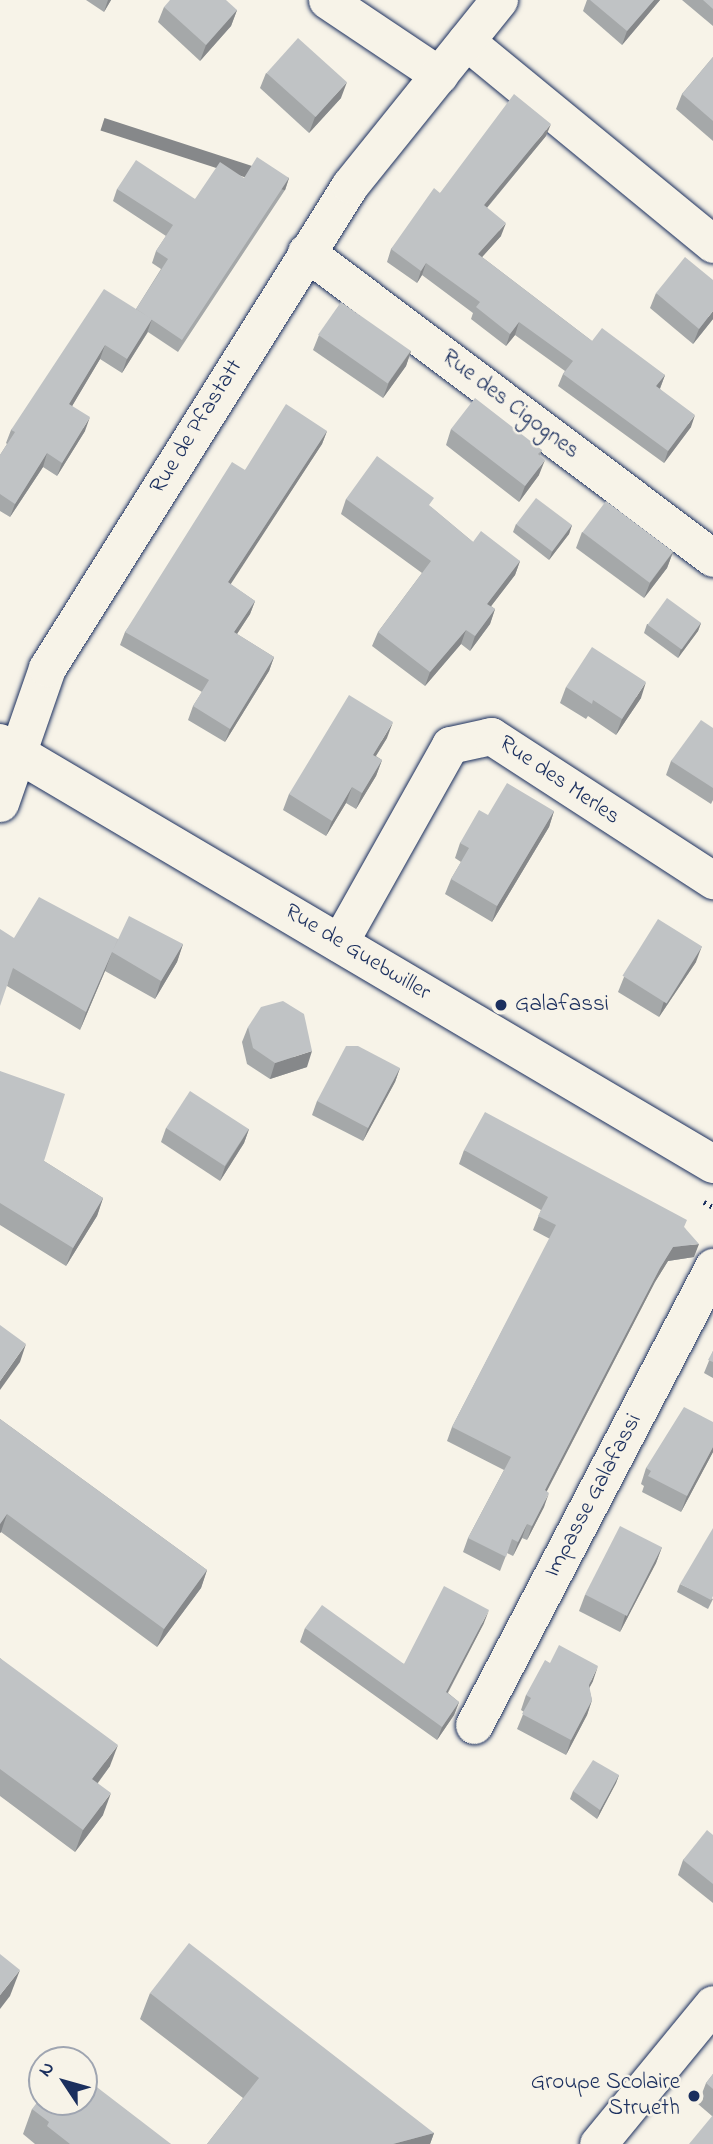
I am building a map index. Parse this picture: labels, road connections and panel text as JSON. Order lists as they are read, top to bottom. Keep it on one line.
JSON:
{"streets":{"main road":["Rue de Guebwiller"],"street":["Rue des Cigognes","Rue de Pfastatt","Rue des Merles","Impasse Galafassi"]},"crossings":[["Rue des Cigognes","Rue de Pfastatt"],["Rue de Pfastatt","Rue de Guebwiller"],["Rue des Merles","Rue de Guebwiller"]],"places":["Galafassi","Groupe Scolaire Strueth"],"north":"top left"}
